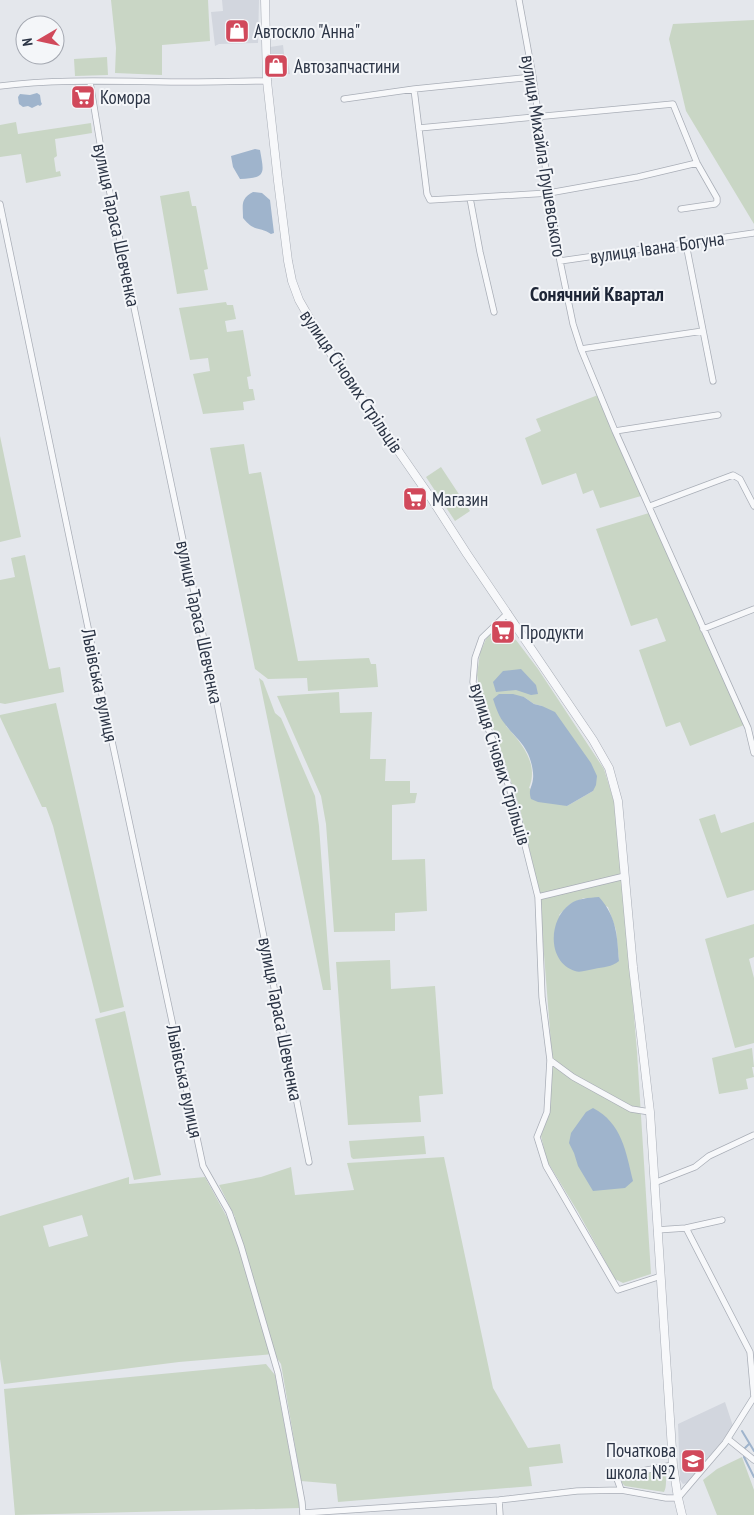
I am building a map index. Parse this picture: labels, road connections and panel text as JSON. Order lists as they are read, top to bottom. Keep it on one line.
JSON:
{"streets":{"street":["вулиця Михайла Грушевського","вулиця Тараса Шевченка","вулиця Івана Богуна","вулиця Січових Стрільців","Львівська вулиця"]},"crossings":[["вулиця Михайла Грушевського","вулиця Івана Богуна"]],"districts":["Сонячний Квартал"],"places":{"shop":["Автоскло \"Анна\"","Автозапчастини"],"supermarket":["Комора","Магазин","Продукти"],"school or university":["Початкова школа №2"]},"north":"left"}
